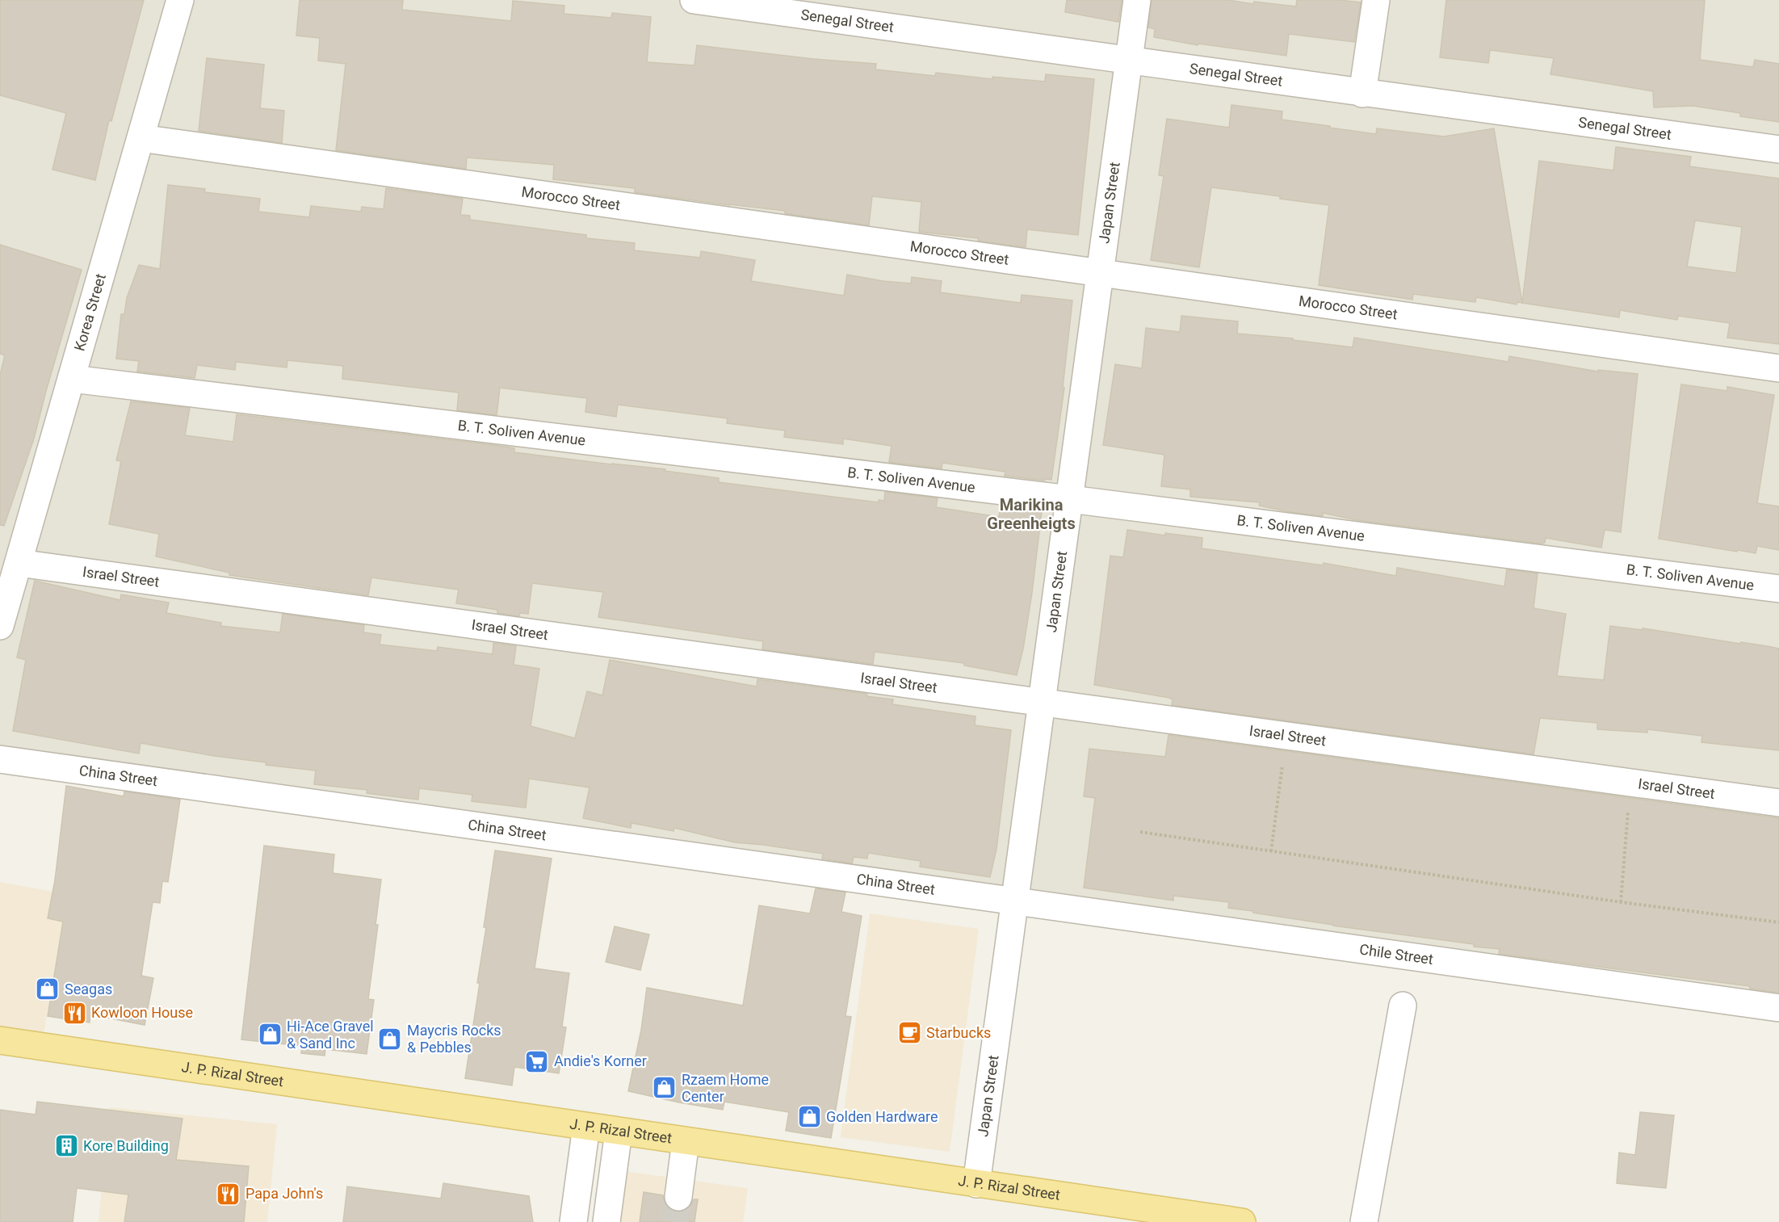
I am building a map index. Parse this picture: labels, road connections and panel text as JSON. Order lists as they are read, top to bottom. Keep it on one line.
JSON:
{"streets":{"main road":["J. P. Rizal Street"],"street":["Senegal Street","Morocco Street","Japan Street","Korea Street","B. T. Soliven Avenue","Israel Street","China Street","Chile Street"]},"crossings":[["Senegal Street","Japan Street"],["Morocco Street","Japan Street"],["Morocco Street","Korea Street"],["Japan Street","B. T. Soliven Avenue"],["Japan Street","Israel Street"],["Japan Street","China Street"],["Japan Street","Chile Street"],["Japan Street","J. P. Rizal Street"],["Korea Street","B. T. Soliven Avenue"],["Korea Street","Israel Street"],["China Street","Chile Street"]],"districts":["Marikina Greenheigts"],"places":{"shop":["Seagas","Hi-Ace Gravel & Sand Inc","Maycris Rocks & Pebbles","Rzaem Home Center","Golden Hardware"],"restaurant":["Kowloon House","Papa John's"],"cafe":["Starbucks"],"supermarket":["Andie's Korner"],"building":["Kore Building"]}}
